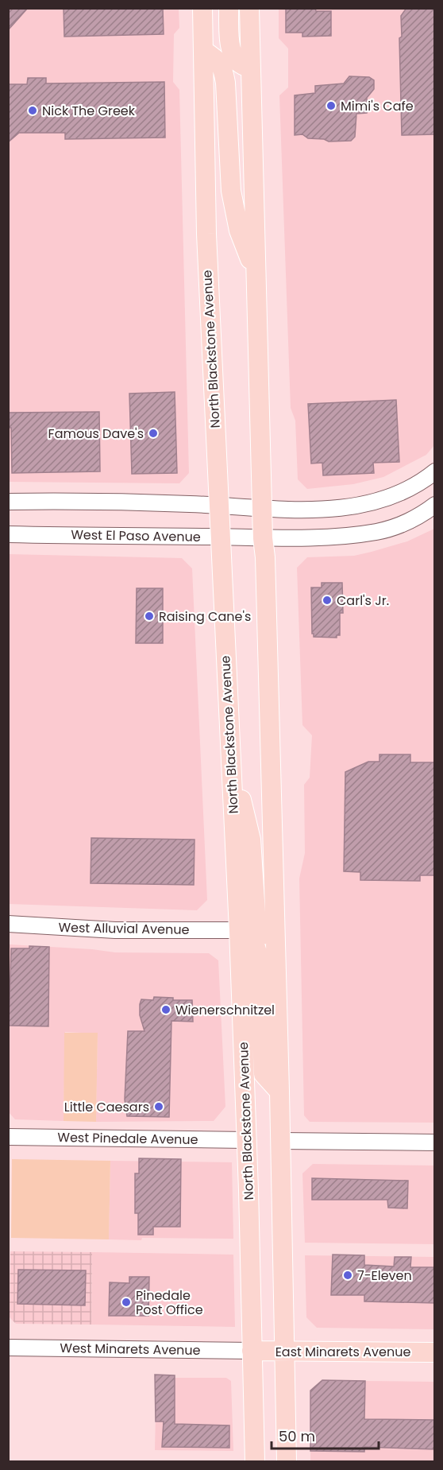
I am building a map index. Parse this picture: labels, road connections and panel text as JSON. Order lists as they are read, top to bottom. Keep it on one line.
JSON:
{"streets":{"main road":["North Blackstone Avenue","East Minarets Avenue"],"street":["West El Paso Avenue","West Alluvial Avenue","West Pinedale Avenue","West Minarets Avenue"]},"crossings":[["North Blackstone Avenue","West El Paso Avenue"],["North Blackstone Avenue","West Alluvial Avenue"],["North Blackstone Avenue","West Pinedale Avenue"],["North Blackstone Avenue","West Minarets Avenue"],["North Blackstone Avenue","East Minarets Avenue"],["West Minarets Avenue","East Minarets Avenue"]],"places":["Mimi's Cafe","Nick The Greek","Famous Dave's","Carl's Jr.","Raising Cane's","Wienerschnitzel","Little Caesars","7-Eleven","Pinedale Post Office"],"scale_bar":"50 m"}
